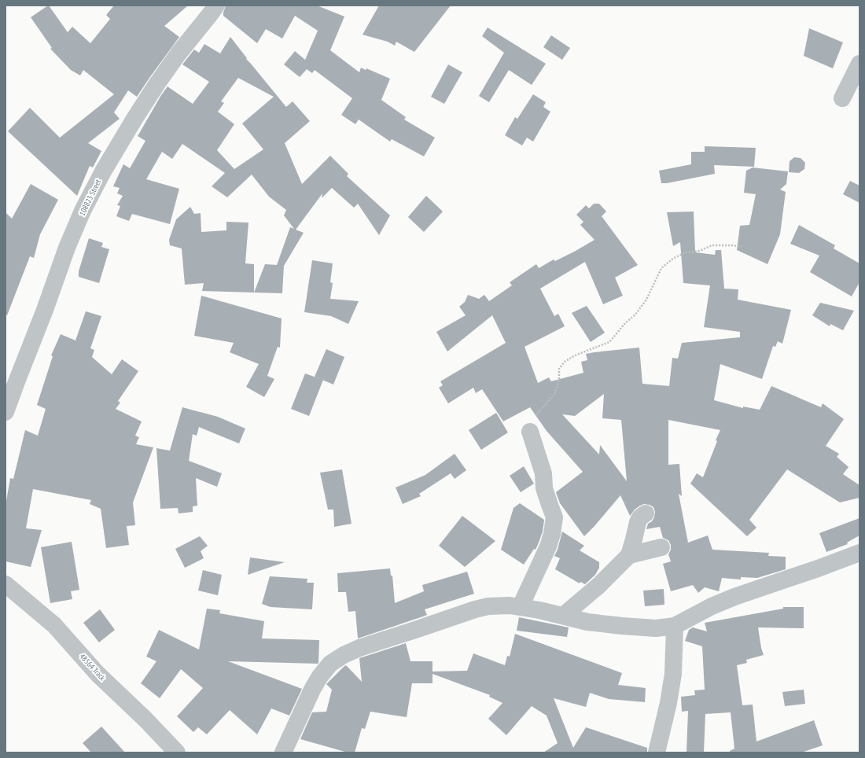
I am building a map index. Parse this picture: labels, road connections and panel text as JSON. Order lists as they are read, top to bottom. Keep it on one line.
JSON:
{"streets":{"street":["108823 Street","48564 Track"]}}
